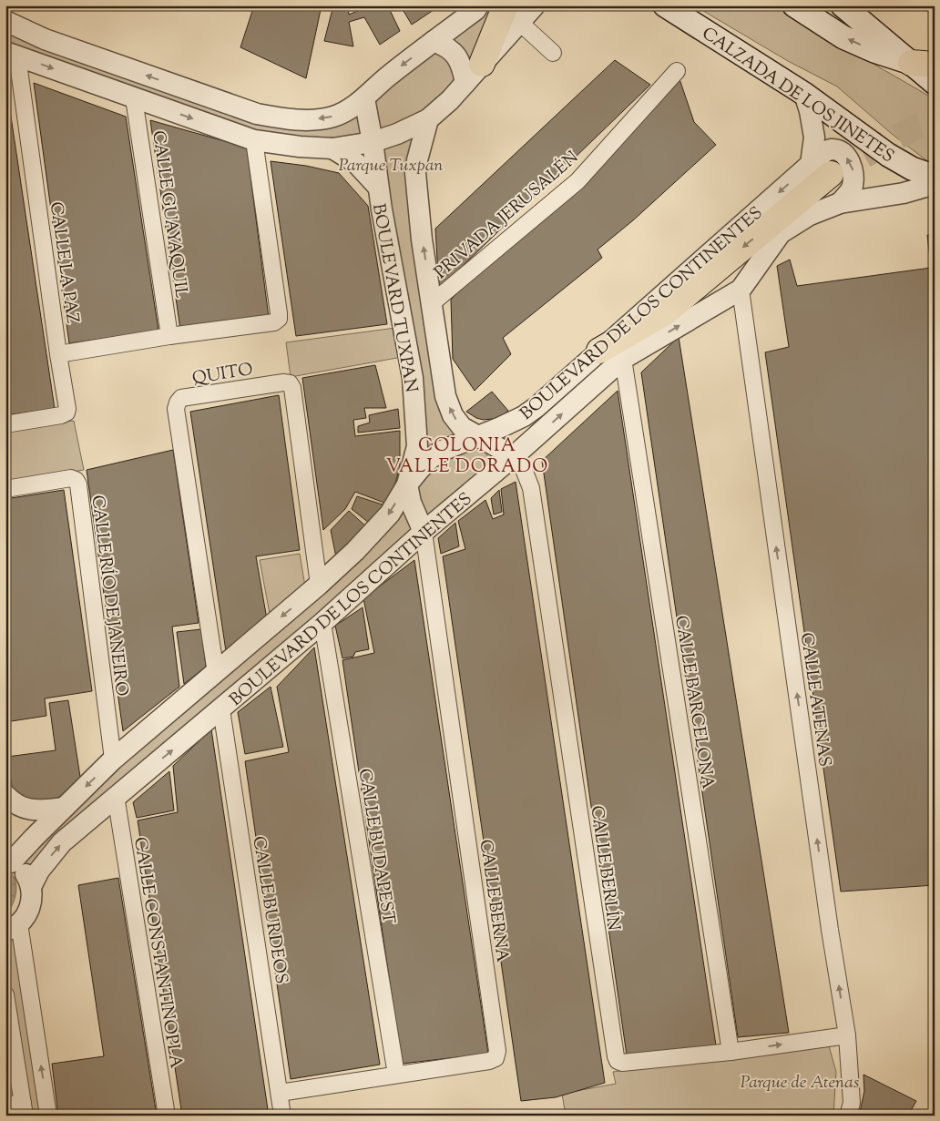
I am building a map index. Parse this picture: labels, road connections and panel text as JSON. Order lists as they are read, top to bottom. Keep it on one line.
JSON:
{"streets":{"main road":["CALZADA DE LOS JINETES"],"street":["CALLE GUAYAQUIL","PRIVADA JERUSALÉN","CALLE LA PAZ","BOULEVARD TUXPAN","BOULEVARD DE LOS CONTINENTES","QUITO","CALLE RÍO DE JANEIRO","CALLE ATENAS","CALLE BARCELONA","CALLE BUDAPEST","CALLE BERLÍN","CALLE BERNA","CALLE BURDEOS","CALLE CONSTANTINOPLA"]},"crossings":[["PRIVADA JERUSALÉN","BOULEVARD TUXPAN"],["BOULEVARD TUXPAN","BOULEVARD DE LOS CONTINENTES"],["BOULEVARD TUXPAN","CALLE BERLÍN"],["BOULEVARD TUXPAN","CALLE BERNA"],["BOULEVARD DE LOS CONTINENTES","QUITO"],["BOULEVARD DE LOS CONTINENTES","CALLE RÍO DE JANEIRO"],["BOULEVARD DE LOS CONTINENTES","CALLE ATENAS"],["BOULEVARD DE LOS CONTINENTES","CALLE BARCELONA"],["BOULEVARD DE LOS CONTINENTES","CALLE BUDAPEST"],["BOULEVARD DE LOS CONTINENTES","CALLE BERLÍN"],["BOULEVARD DE LOS CONTINENTES","CALLE BERNA"],["BOULEVARD DE LOS CONTINENTES","CALLE BURDEOS"],["BOULEVARD DE LOS CONTINENTES","CALLE CONSTANTINOPLA"],["CALLE ATENAS","CALLE BERLÍN"],["CALLE BARCELONA","CALLE BERLÍN"],["CALLE BUDAPEST","CALLE BERNA"],["CALLE BERNA","CALLE BURDEOS"]],"one_way":["CALLE ATENAS"],"districts":["COLONIA VALLE DORADO"],"parks":["Parque Tuxpan","Parque de Atenas"]}
